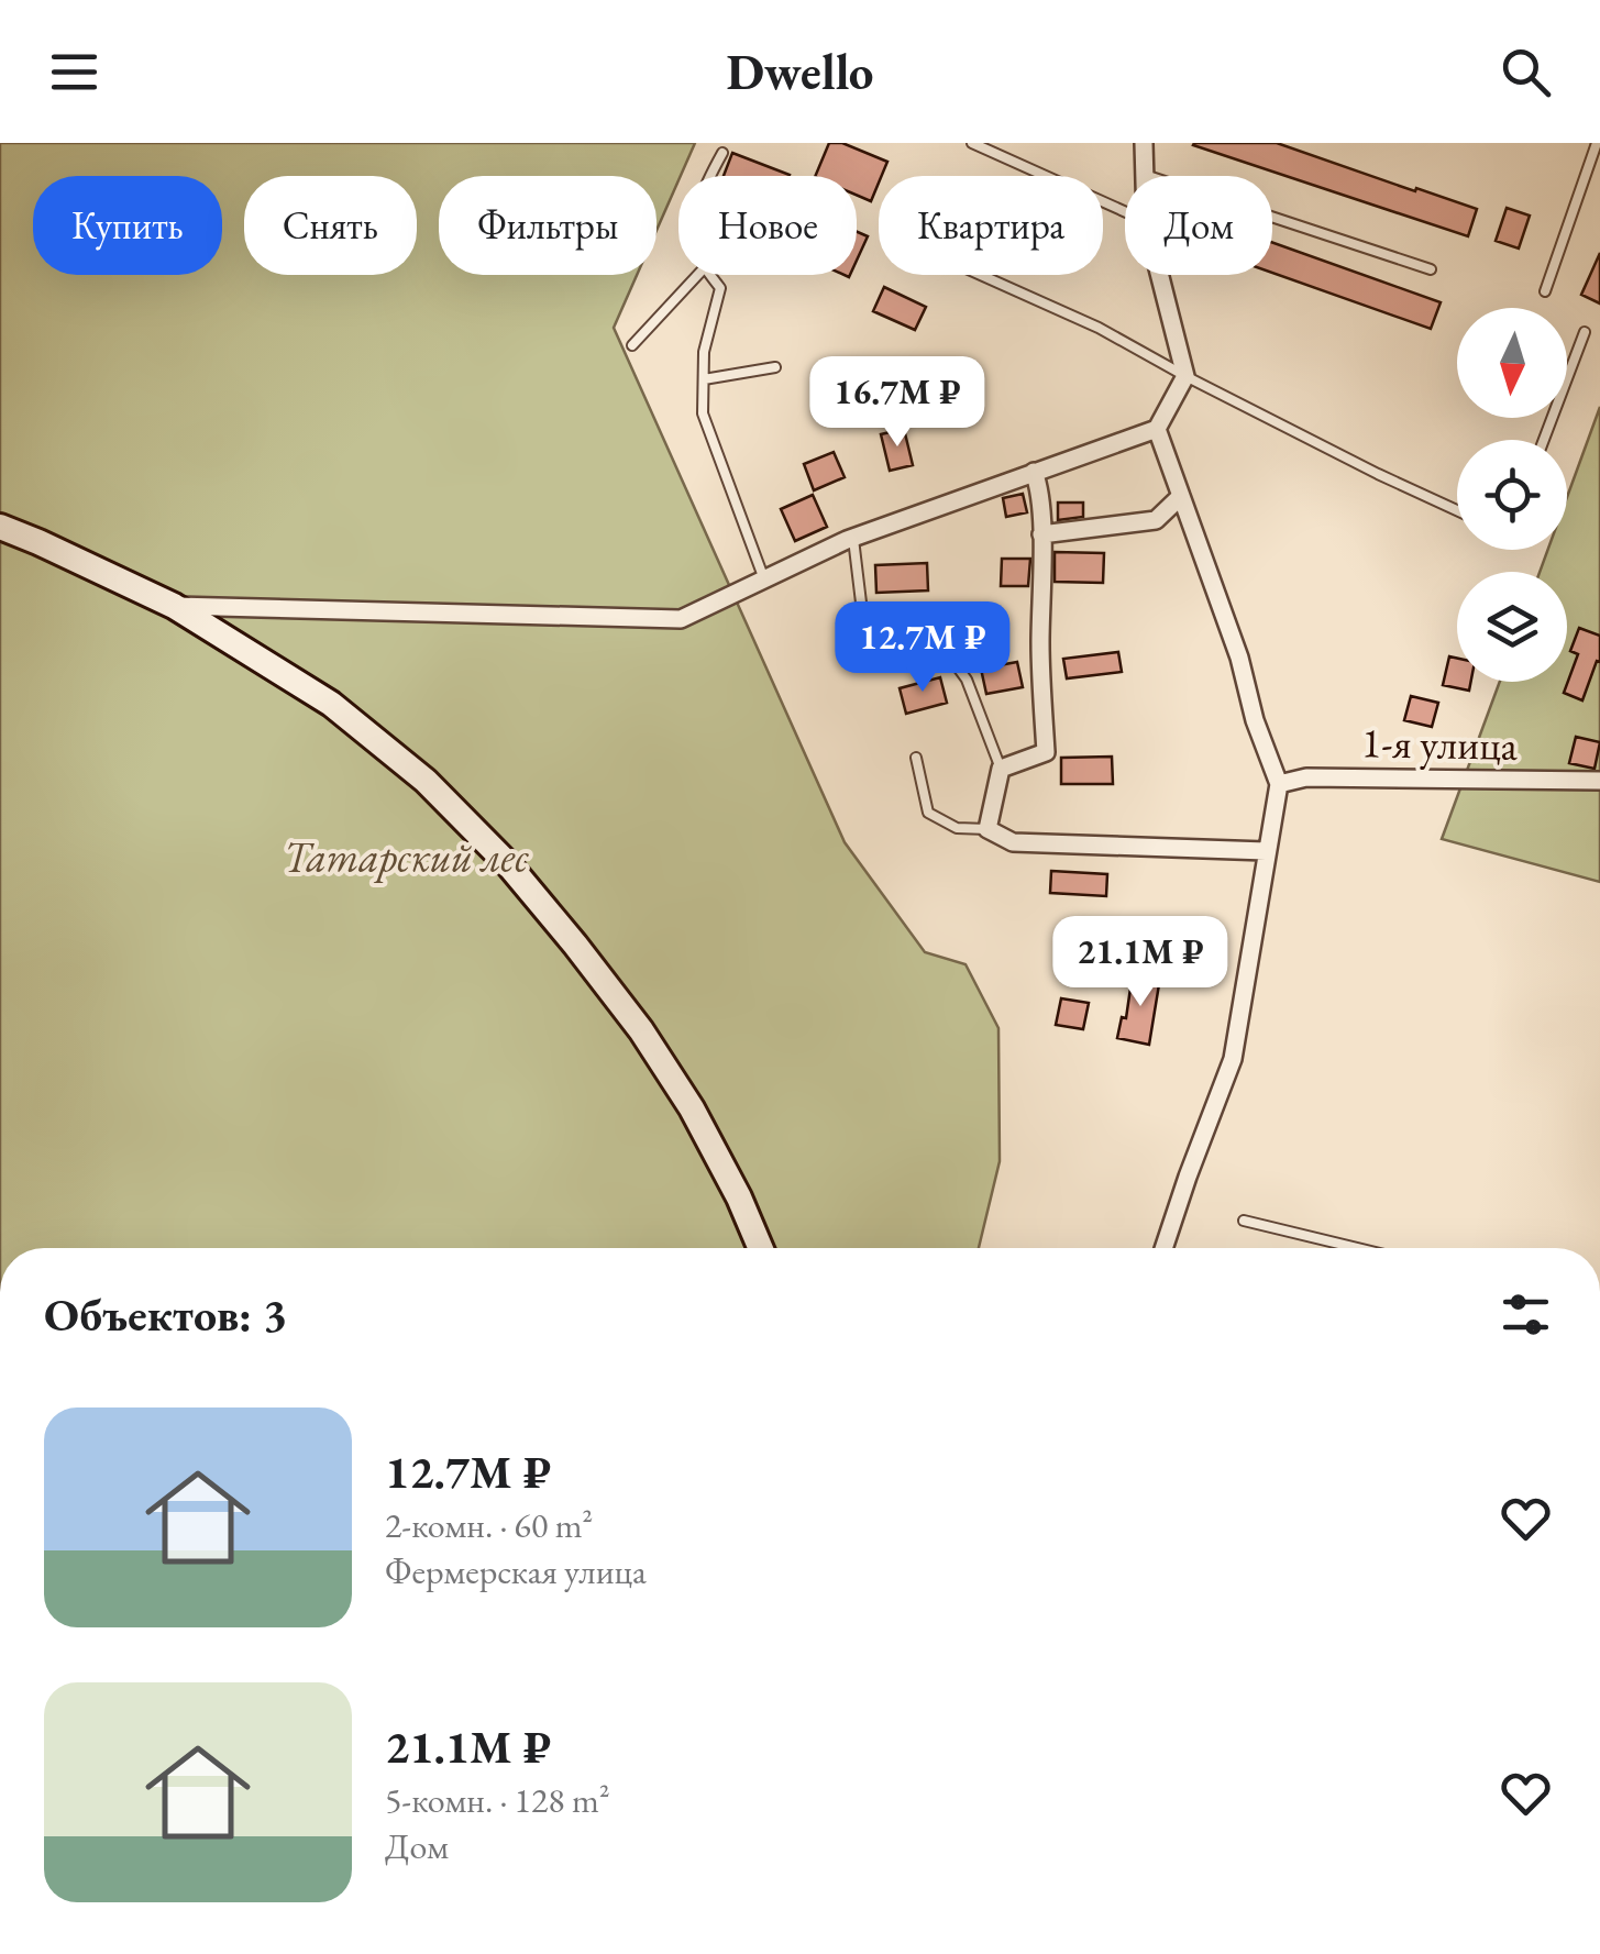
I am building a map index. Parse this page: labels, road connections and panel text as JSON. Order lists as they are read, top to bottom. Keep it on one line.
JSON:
{"streets":{"street":["1-я улица"]},"parks":["Татарский лес"],"north":"bottom","page":{"header":"Dwello","chip":["Купить","Снять","Фильтры","Новое","Квартира","Дом"],"price":["16.7M ₽","12.7M ₽","21.1M ₽"],"heading":"Объектов: 3","list":[{"name":"12.7M ₽","note":"2-комн. · 60 m² · Фермерская улица"},{"name":"21.1M ₽","note":"5-комн. · 128 m² · Дом"}]}}
